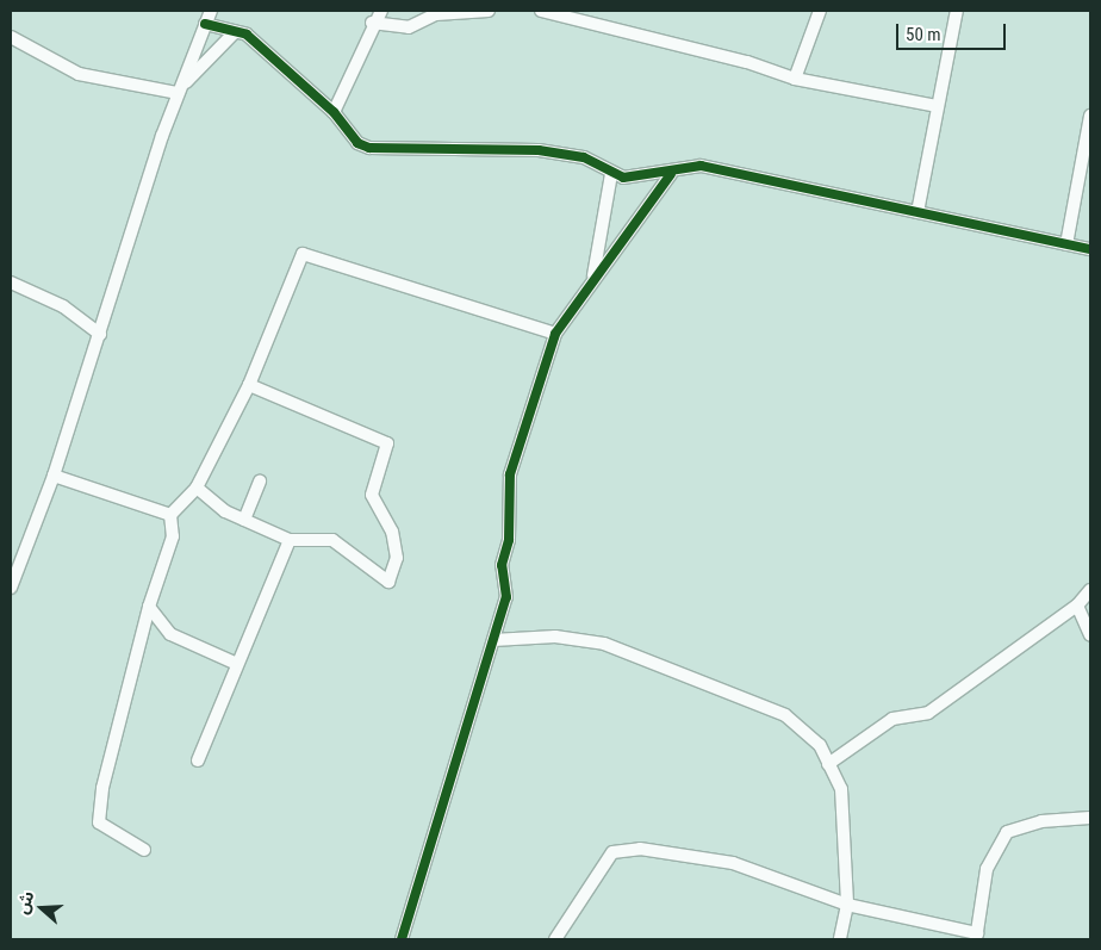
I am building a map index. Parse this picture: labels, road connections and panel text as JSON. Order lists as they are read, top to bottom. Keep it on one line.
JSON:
{"scale_bar":"50 m","north":"left"}
